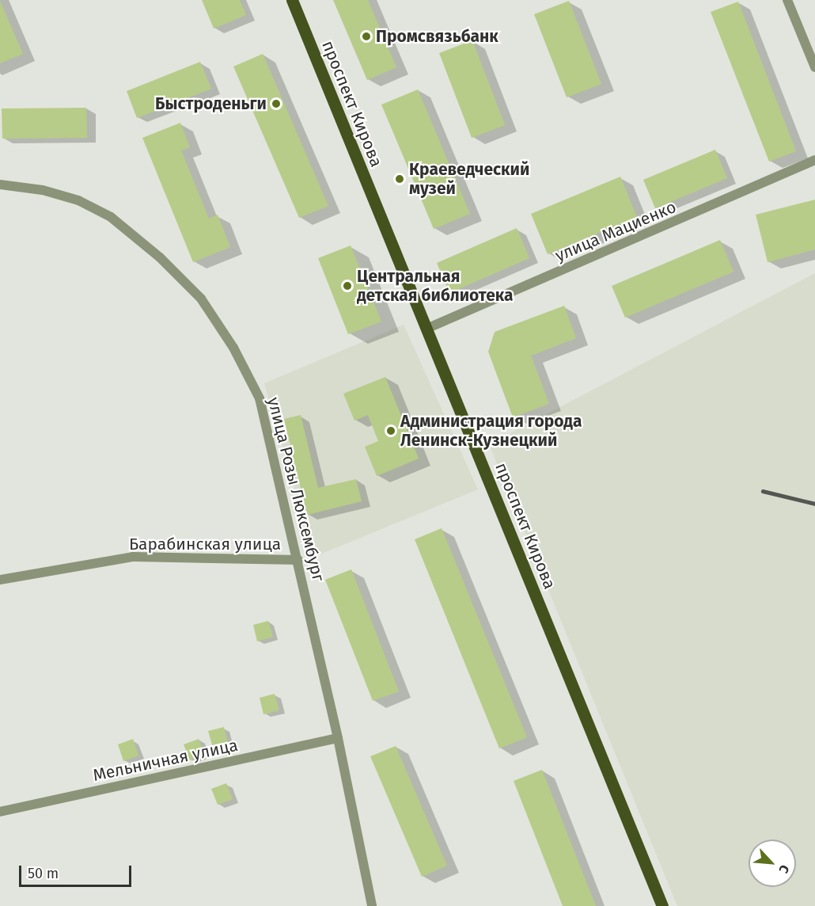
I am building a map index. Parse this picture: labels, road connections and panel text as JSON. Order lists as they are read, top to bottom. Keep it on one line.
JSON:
{"streets":{"main road":["проспект Кирова"],"street":["улица Мациенко","улица Розы Люксембург","Барабинская улица","Мельничная улица"]},"crossings":[["проспект Кирова","улица Мациенко"],["улица Розы Люксембург","Барабинская улица"],["улица Розы Люксембург","Мельничная улица"]],"places":["Промсвязьбанк","Быстроденьги","Краеведческий музей","Центральная детская библиотека","Администрация города Ленинск-Кузнецкий"],"scale_bar":"50 m","north":"bottom right"}
